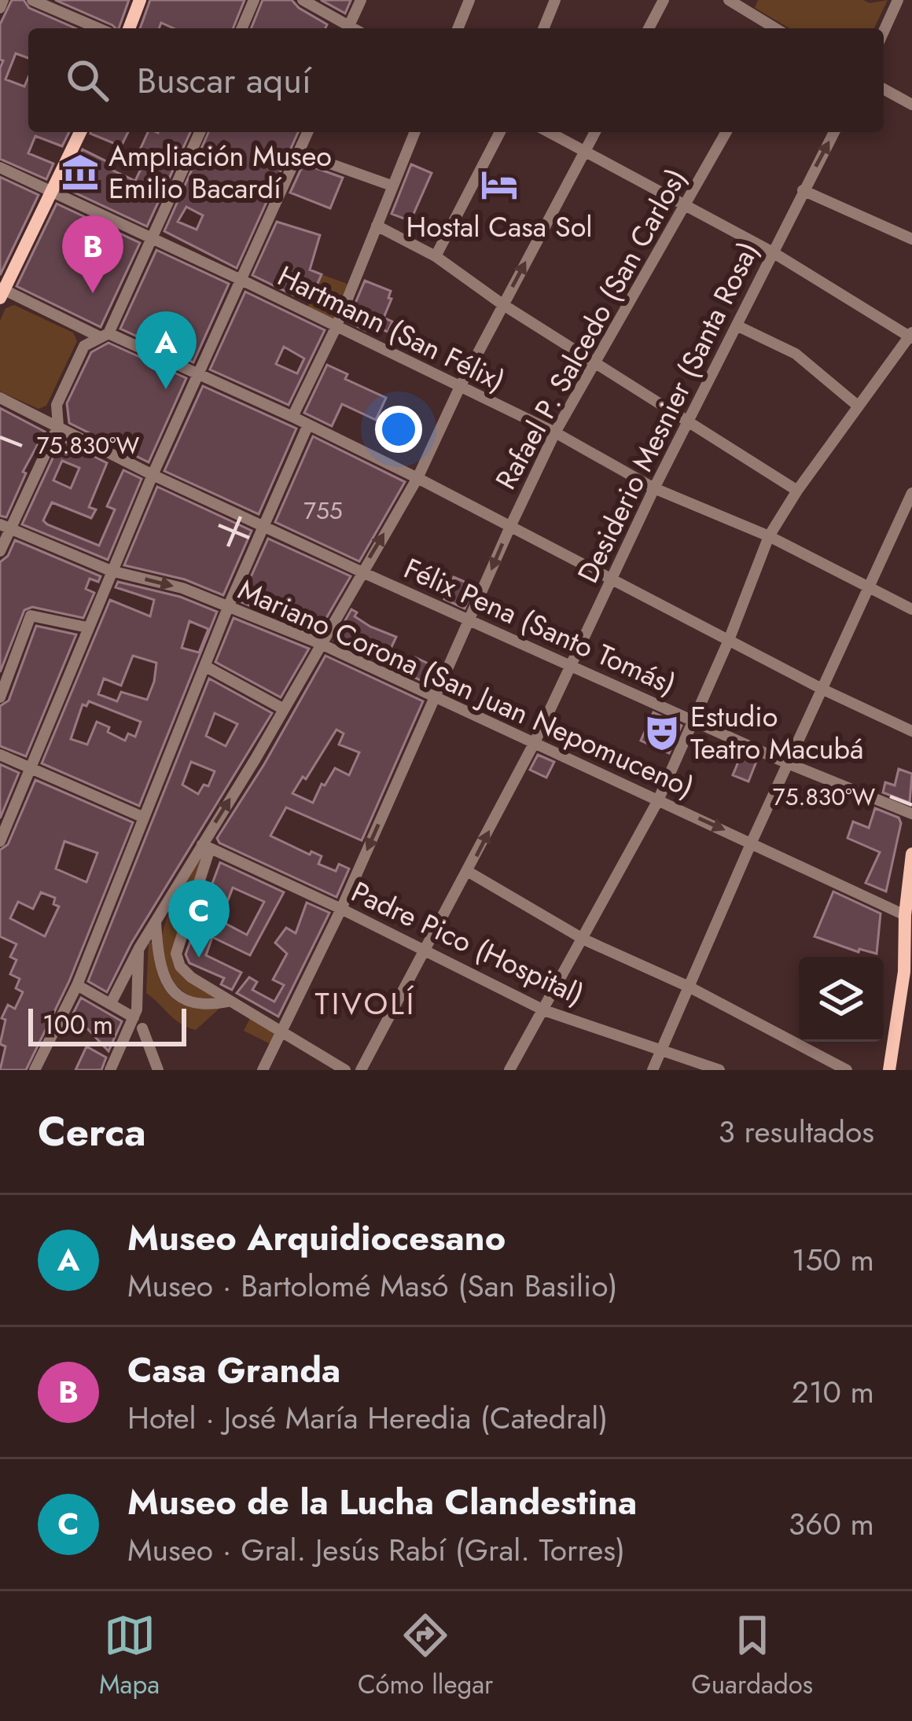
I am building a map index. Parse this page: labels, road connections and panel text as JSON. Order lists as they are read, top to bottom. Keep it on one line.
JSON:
{"streets":{"street":["Hartmann (San Félix)","Rafael P. Salcedo (San Carlos)","Desiderio Mesnier (Santa Rosa)","Félix Pena (Santo Tomás)","Mariano Corona (San Juan Nepomuceno)","Padre Pico (Hospital)"]},"crossings":[["Hartmann (San Félix)","Rafael P. Salcedo (San Carlos)"],["Hartmann (San Félix)","Desiderio Mesnier (Santa Rosa)"],["Rafael P. Salcedo (San Carlos)","Félix Pena (Santo Tomás)"],["Rafael P. Salcedo (San Carlos)","Mariano Corona (San Juan Nepomuceno)"],["Rafael P. Salcedo (San Carlos)","Padre Pico (Hospital)"],["Desiderio Mesnier (Santa Rosa)","Félix Pena (Santo Tomás)"],["Desiderio Mesnier (Santa Rosa)","Mariano Corona (San Juan Nepomuceno)"],["Desiderio Mesnier (Santa Rosa)","Padre Pico (Hospital)"]],"districts":["TIVOLÍ"],"places":{"museum":["Ampliación Museo Emilio Bacardí"],"hotel":["Hostal Casa Sol"],"theatre":["Estudio Teatro Macubá"]},"house_numbers":["755"],"scale_bar":"100 m","page":{"search":"Buscar aquí","pins":["B","A","C"],"scale":"100 m","heading":["Cerca","3 resultados"],"list":[{"mark":"A","name":"Museo Arquidiocesano","note":"Museo · Bartolomé Masó (San Basilio)","value":"150 m"},{"mark":"B","name":"Casa Granda","note":"Hotel · José María Heredia (Catedral)","value":"210 m"},{"mark":"C","name":"Museo de la Lucha Clandestina","note":"Museo · Gral. Jesús Rabí (Gral. Torres)","value":"360 m"}],"nav":["Mapa","Cómo llegar","Guardados"]},"coordinates":["75.830°W"]}
